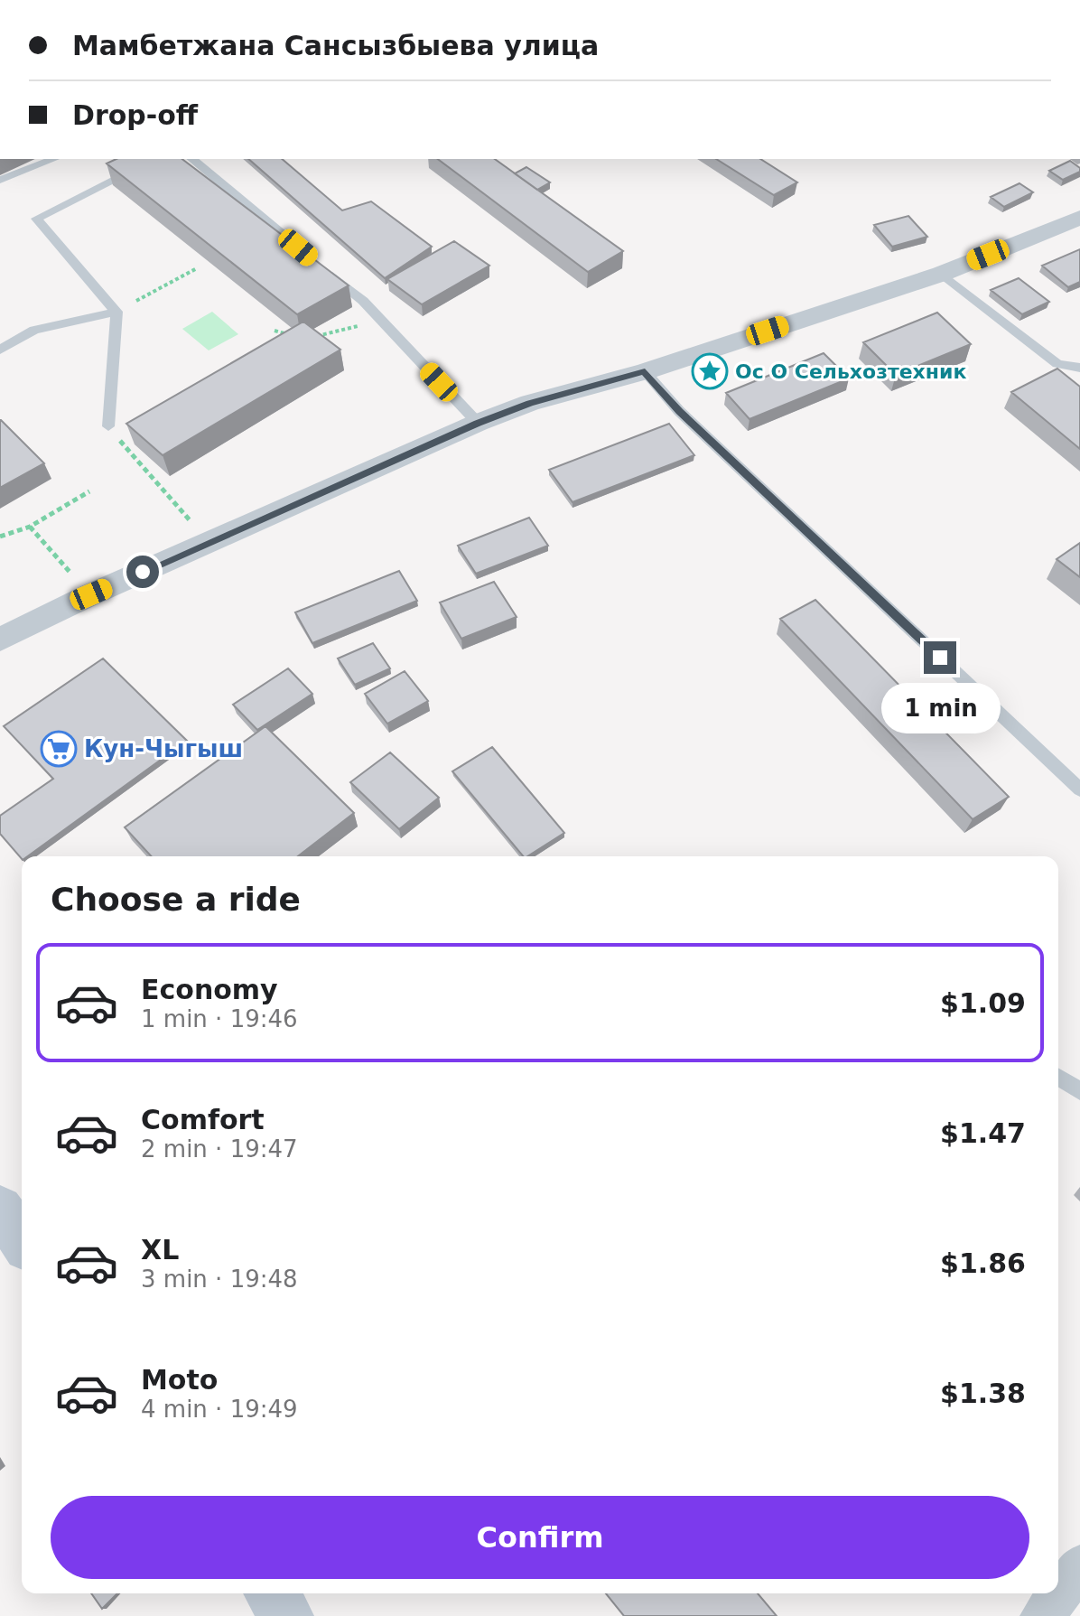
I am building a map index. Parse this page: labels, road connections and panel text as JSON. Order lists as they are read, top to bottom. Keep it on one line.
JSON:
{"places":{"place":["Ос О Сельхозтехник"],"supermarket":["Кун-Чыгыш"]},"page":{"banner":["Мамбетжана Сансызбыева улица","Drop-off"],"bubble":"1 min","heading":"Choose a ride","list":[{"name":"Economy","note":"1 min · 19:46","value":"$1.09"},{"name":"Comfort","note":"2 min · 19:47","value":"$1.47"},{"name":"XL","note":"3 min · 19:48","value":"$1.86"},{"name":"Moto","note":"4 min · 19:49","value":"$1.38"}],"buttons":"Confirm"}}
